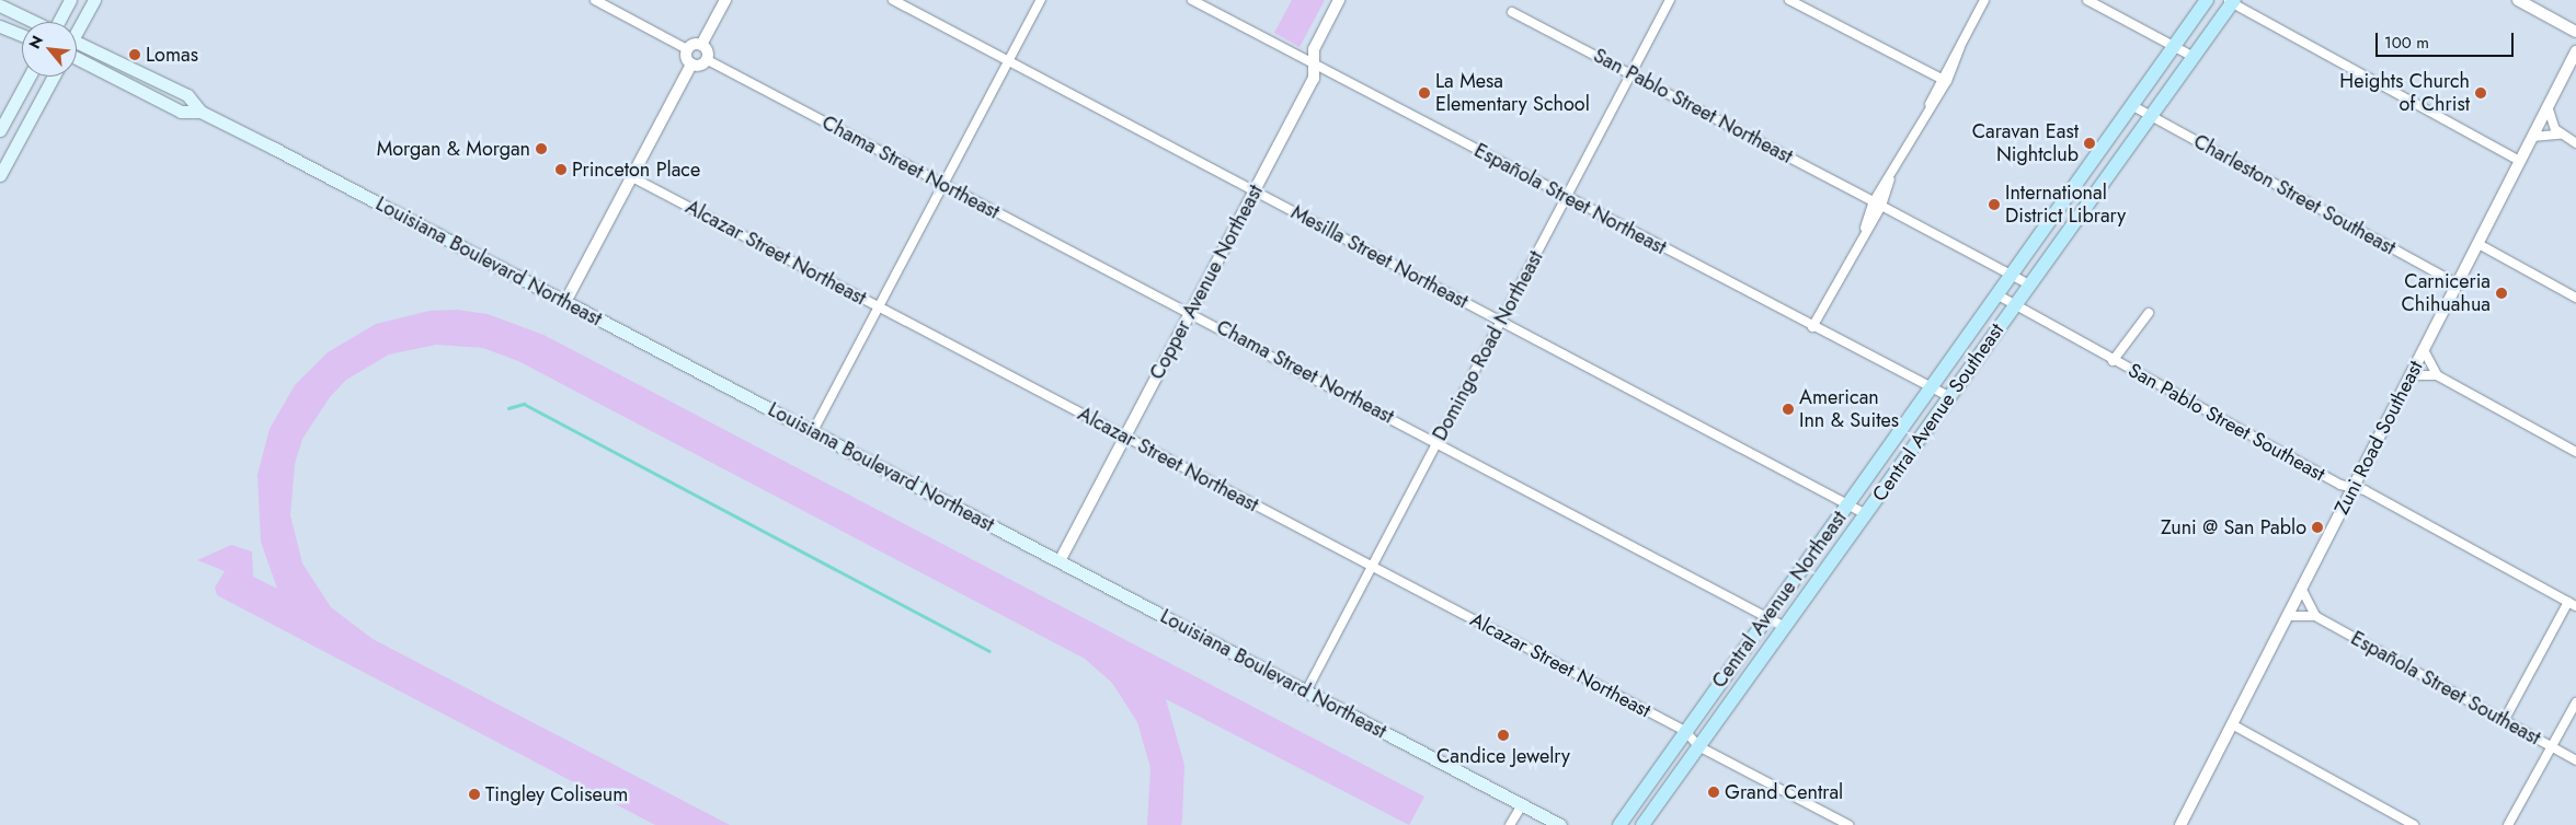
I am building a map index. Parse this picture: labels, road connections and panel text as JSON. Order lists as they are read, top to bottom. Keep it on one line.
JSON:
{"streets":{"main road":["Louisiana Boulevard Northeast","Central Avenue Southeast","Central Avenue Northeast"],"street":["San Pablo Street Northeast","Chama Street Northeast","Charleston Street Southeast","Española Street Northeast","Alcazar Street Northeast","Mesilla Street Northeast","Copper Avenue Northeast","Domingo Road Northeast","San Pablo Street Southeast","Zuni Road Southeast","Española Street Southeast"]},"crossings":[["San Pablo Street Northeast","Domingo Road Northeast"],["San Pablo Street Northeast","Central Avenue Southeast"],["San Pablo Street Northeast","Central Avenue Northeast"],["Chama Street Northeast","Copper Avenue Northeast"],["Chama Street Northeast","Domingo Road Northeast"],["Chama Street Northeast","Central Avenue Southeast"],["Chama Street Northeast","Central Avenue Northeast"],["Charleston Street Southeast","Central Avenue Southeast"],["Charleston Street Southeast","Zuni Road Southeast"],["Charleston Street Southeast","Central Avenue Northeast"],["Española Street Northeast","Copper Avenue Northeast"],["Española Street Northeast","Domingo Road Northeast"],["Española Street Northeast","Central Avenue Southeast"],["Española Street Northeast","Central Avenue Northeast"],["Alcazar Street Northeast","Copper Avenue Northeast"],["Alcazar Street Northeast","Domingo Road Northeast"],["Alcazar Street Northeast","Central Avenue Southeast"],["Alcazar Street Northeast","Central Avenue Northeast"],["Mesilla Street Northeast","Copper Avenue Northeast"],["Mesilla Street Northeast","Domingo Road Northeast"],["Mesilla Street Northeast","Central Avenue Southeast"],["Mesilla Street Northeast","Central Avenue Northeast"],["Louisiana Boulevard Northeast","Copper Avenue Northeast"],["Louisiana Boulevard Northeast","Domingo Road Northeast"],["Central Avenue Southeast","San Pablo Street Southeast"],["San Pablo Street Southeast","Zuni Road Southeast"],["San Pablo Street Southeast","Central Avenue Northeast"],["Zuni Road Southeast","Española Street Southeast"]],"places":["Lomas","La Mesa Elementary School","Heights Church of Christ","Caravan East Nightclub","Morgan & Morgan","Princeton Place","International District Library","Carniceria Chihuahua","American Inn & Suites","Zuni @ San Pablo","Candice Jewelry","Grand Central","Tingley Coliseum"],"scale_bar":"100 m","north":"top left"}
